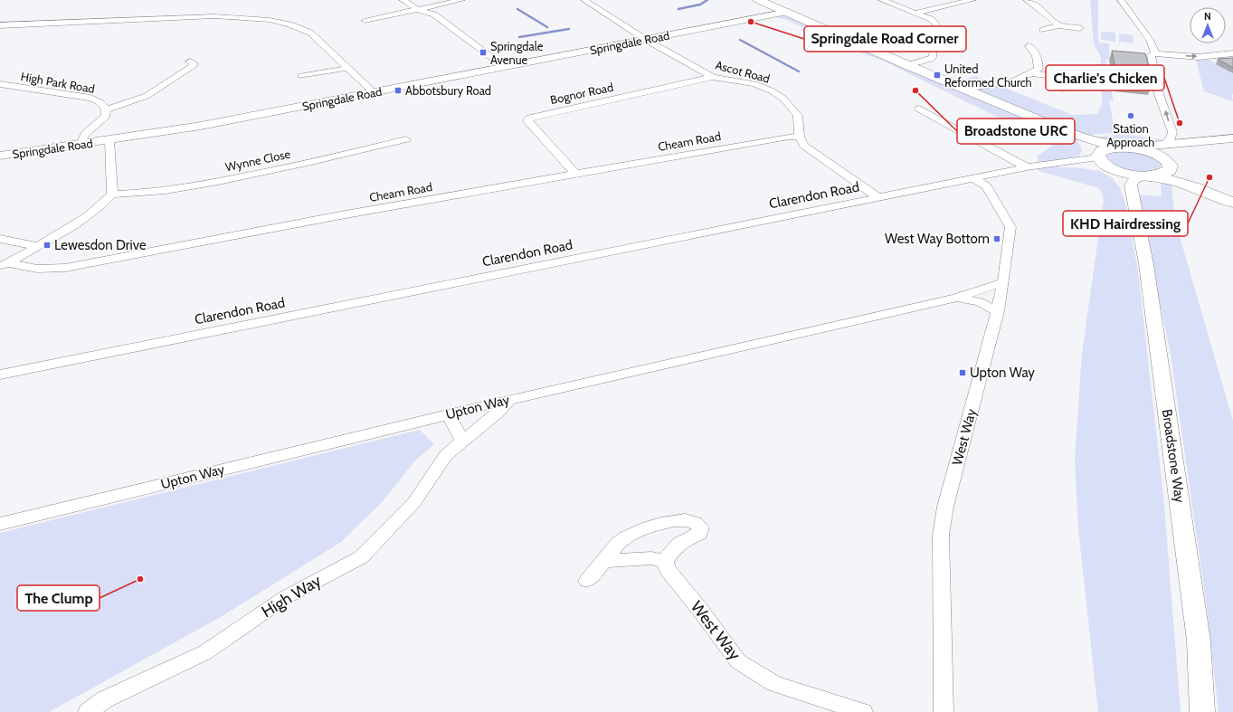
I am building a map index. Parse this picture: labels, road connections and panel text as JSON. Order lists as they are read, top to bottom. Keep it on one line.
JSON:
{"streets":{"street":["Springdale Road","Ascot Road","High Park Road","Bognor Road","Cheam Road","Wynne Close","Clarendon Road","Upton Way","West Way","Broadstone Way","High Way"]},"crossings":[["Springdale Road","Ascot Road"],["Springdale Road","High Park Road"],["Ascot Road","Bognor Road"],["Ascot Road","Cheam Road"],["Bognor Road","Cheam Road"],["Clarendon Road","West Way"],["Clarendon Road","Broadstone Way"],["Upton Way","West Way"],["Upton Way","High Way"]],"places":{"other":["Springdale Road Corner","Broadstone URC","Station Approach","Charlie's Chicken","KHD Hairdressing","The Clump"],"transit":["Springdale Avenue","United Reformed Church","Abbotsbury Road","West Way Bottom","Lewesdon Drive","Upton Way"]},"north":"top"}
